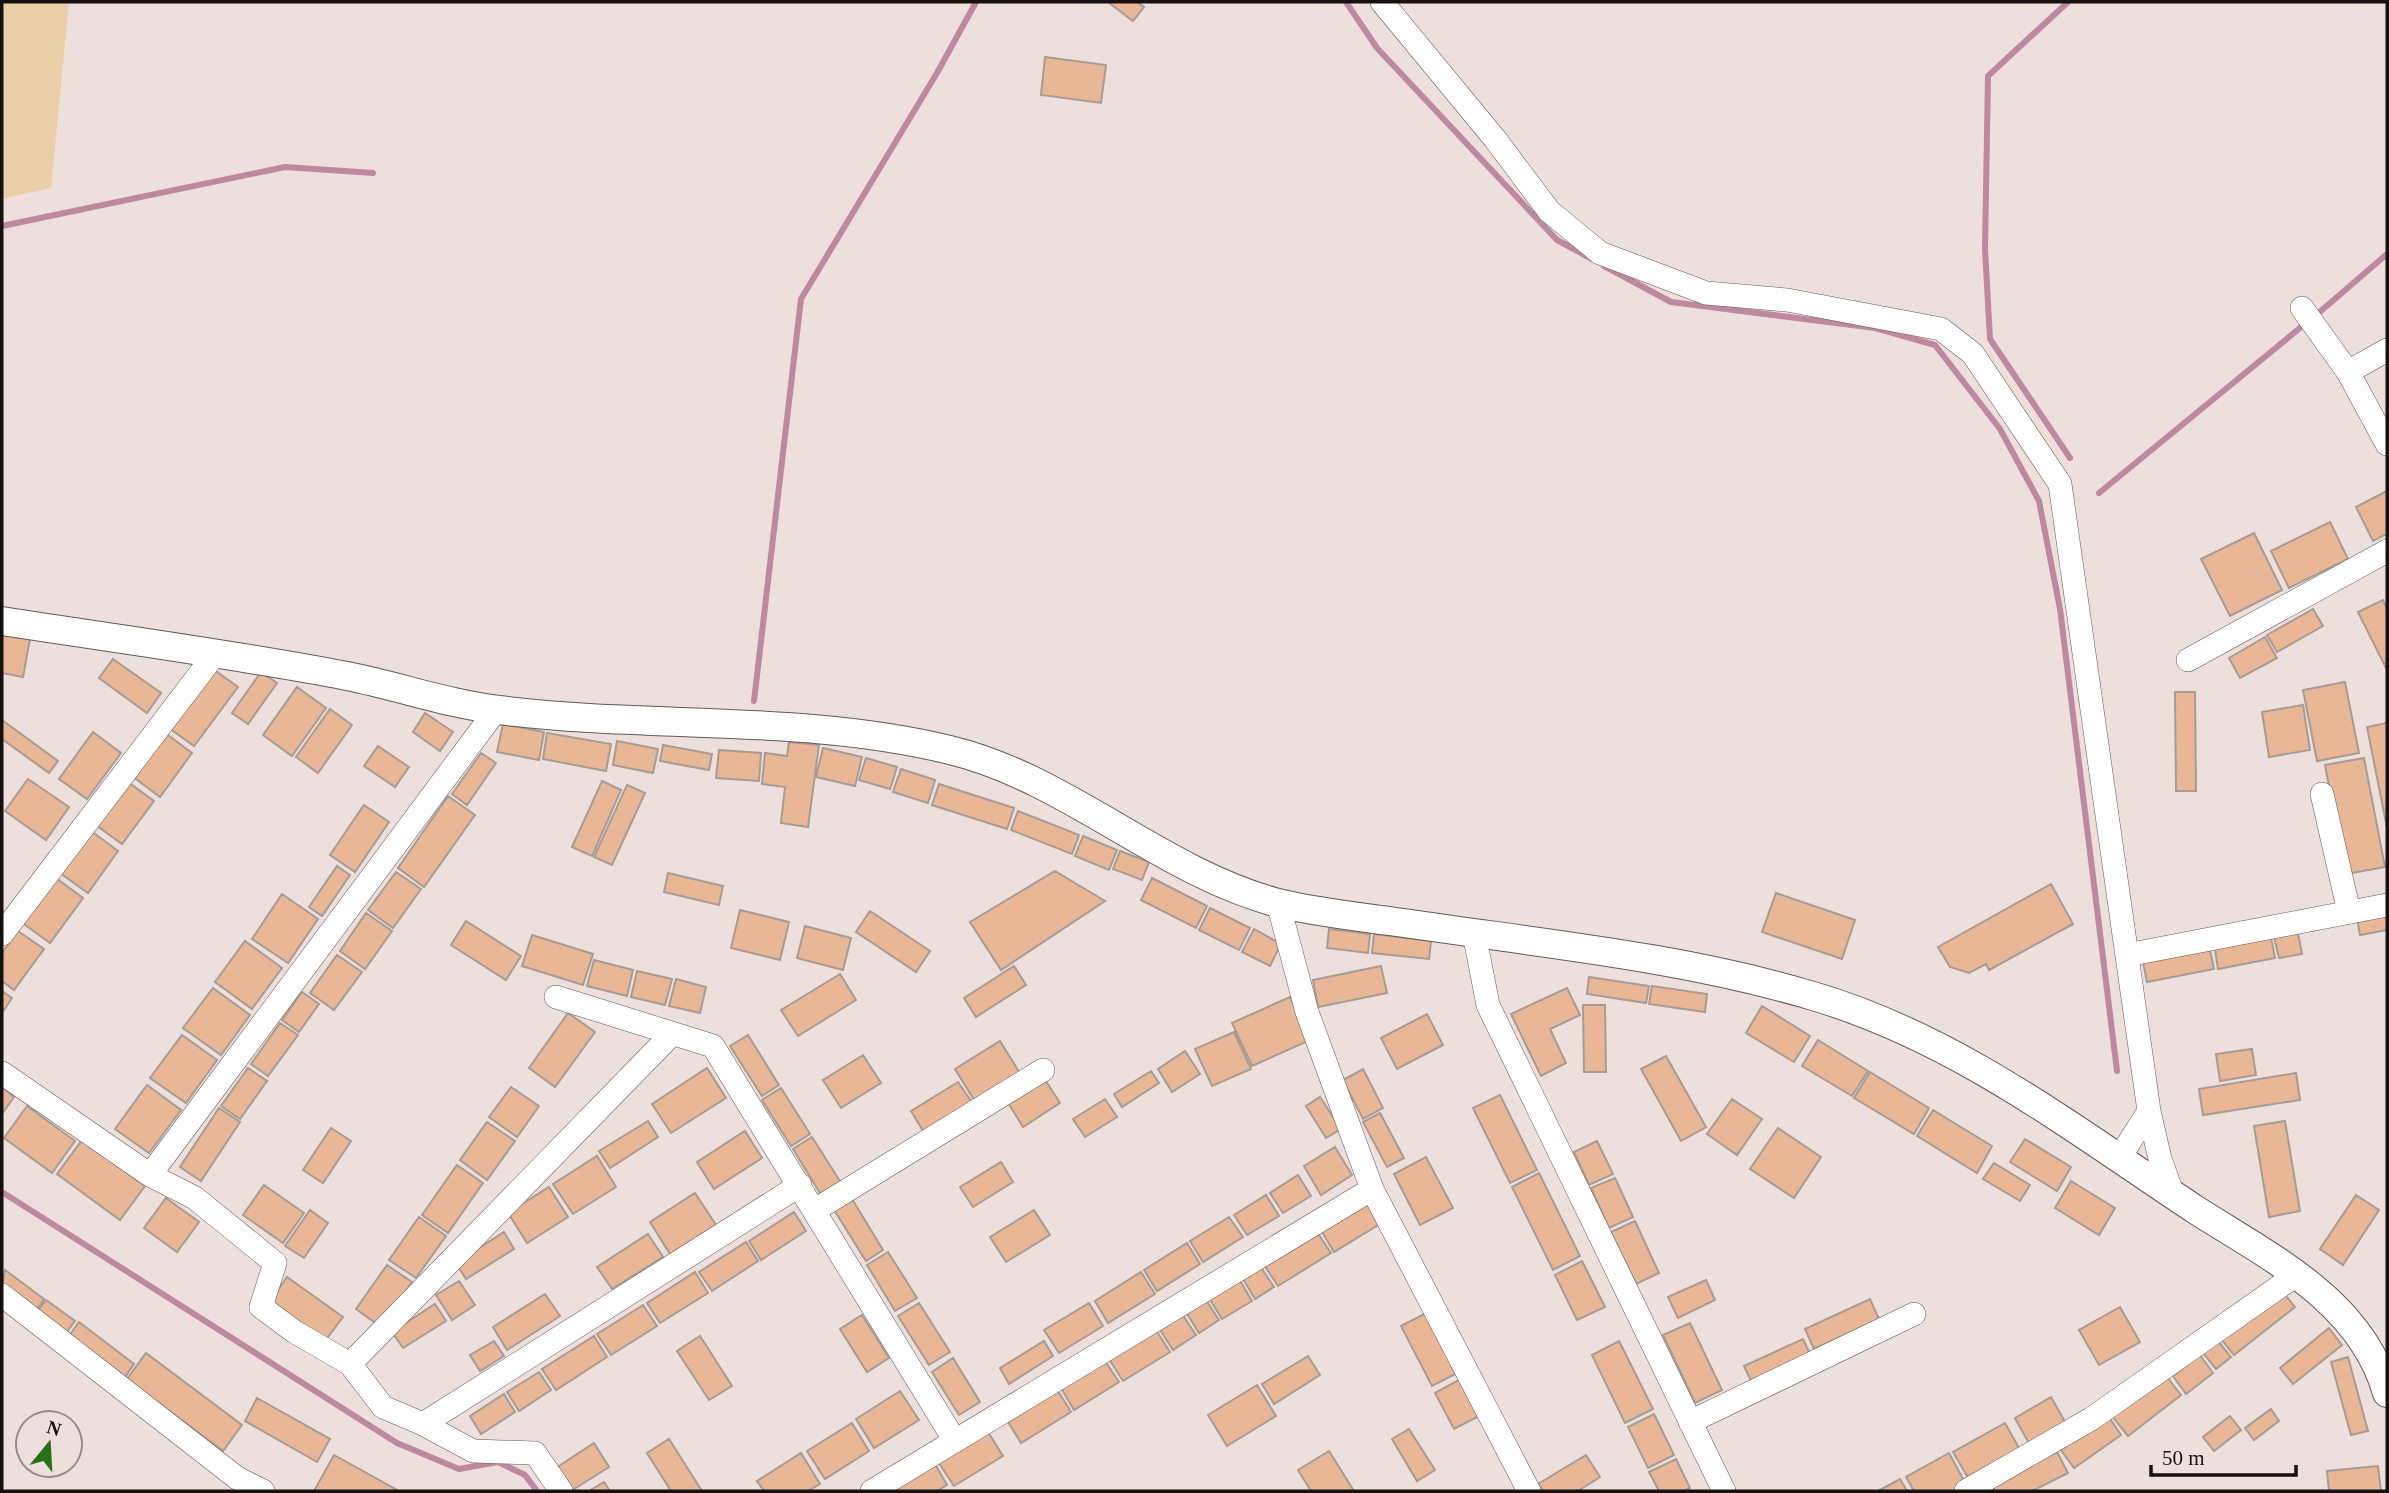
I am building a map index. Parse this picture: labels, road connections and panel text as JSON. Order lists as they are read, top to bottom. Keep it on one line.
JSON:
{"scale_bar":"50 m","north":"top"}
